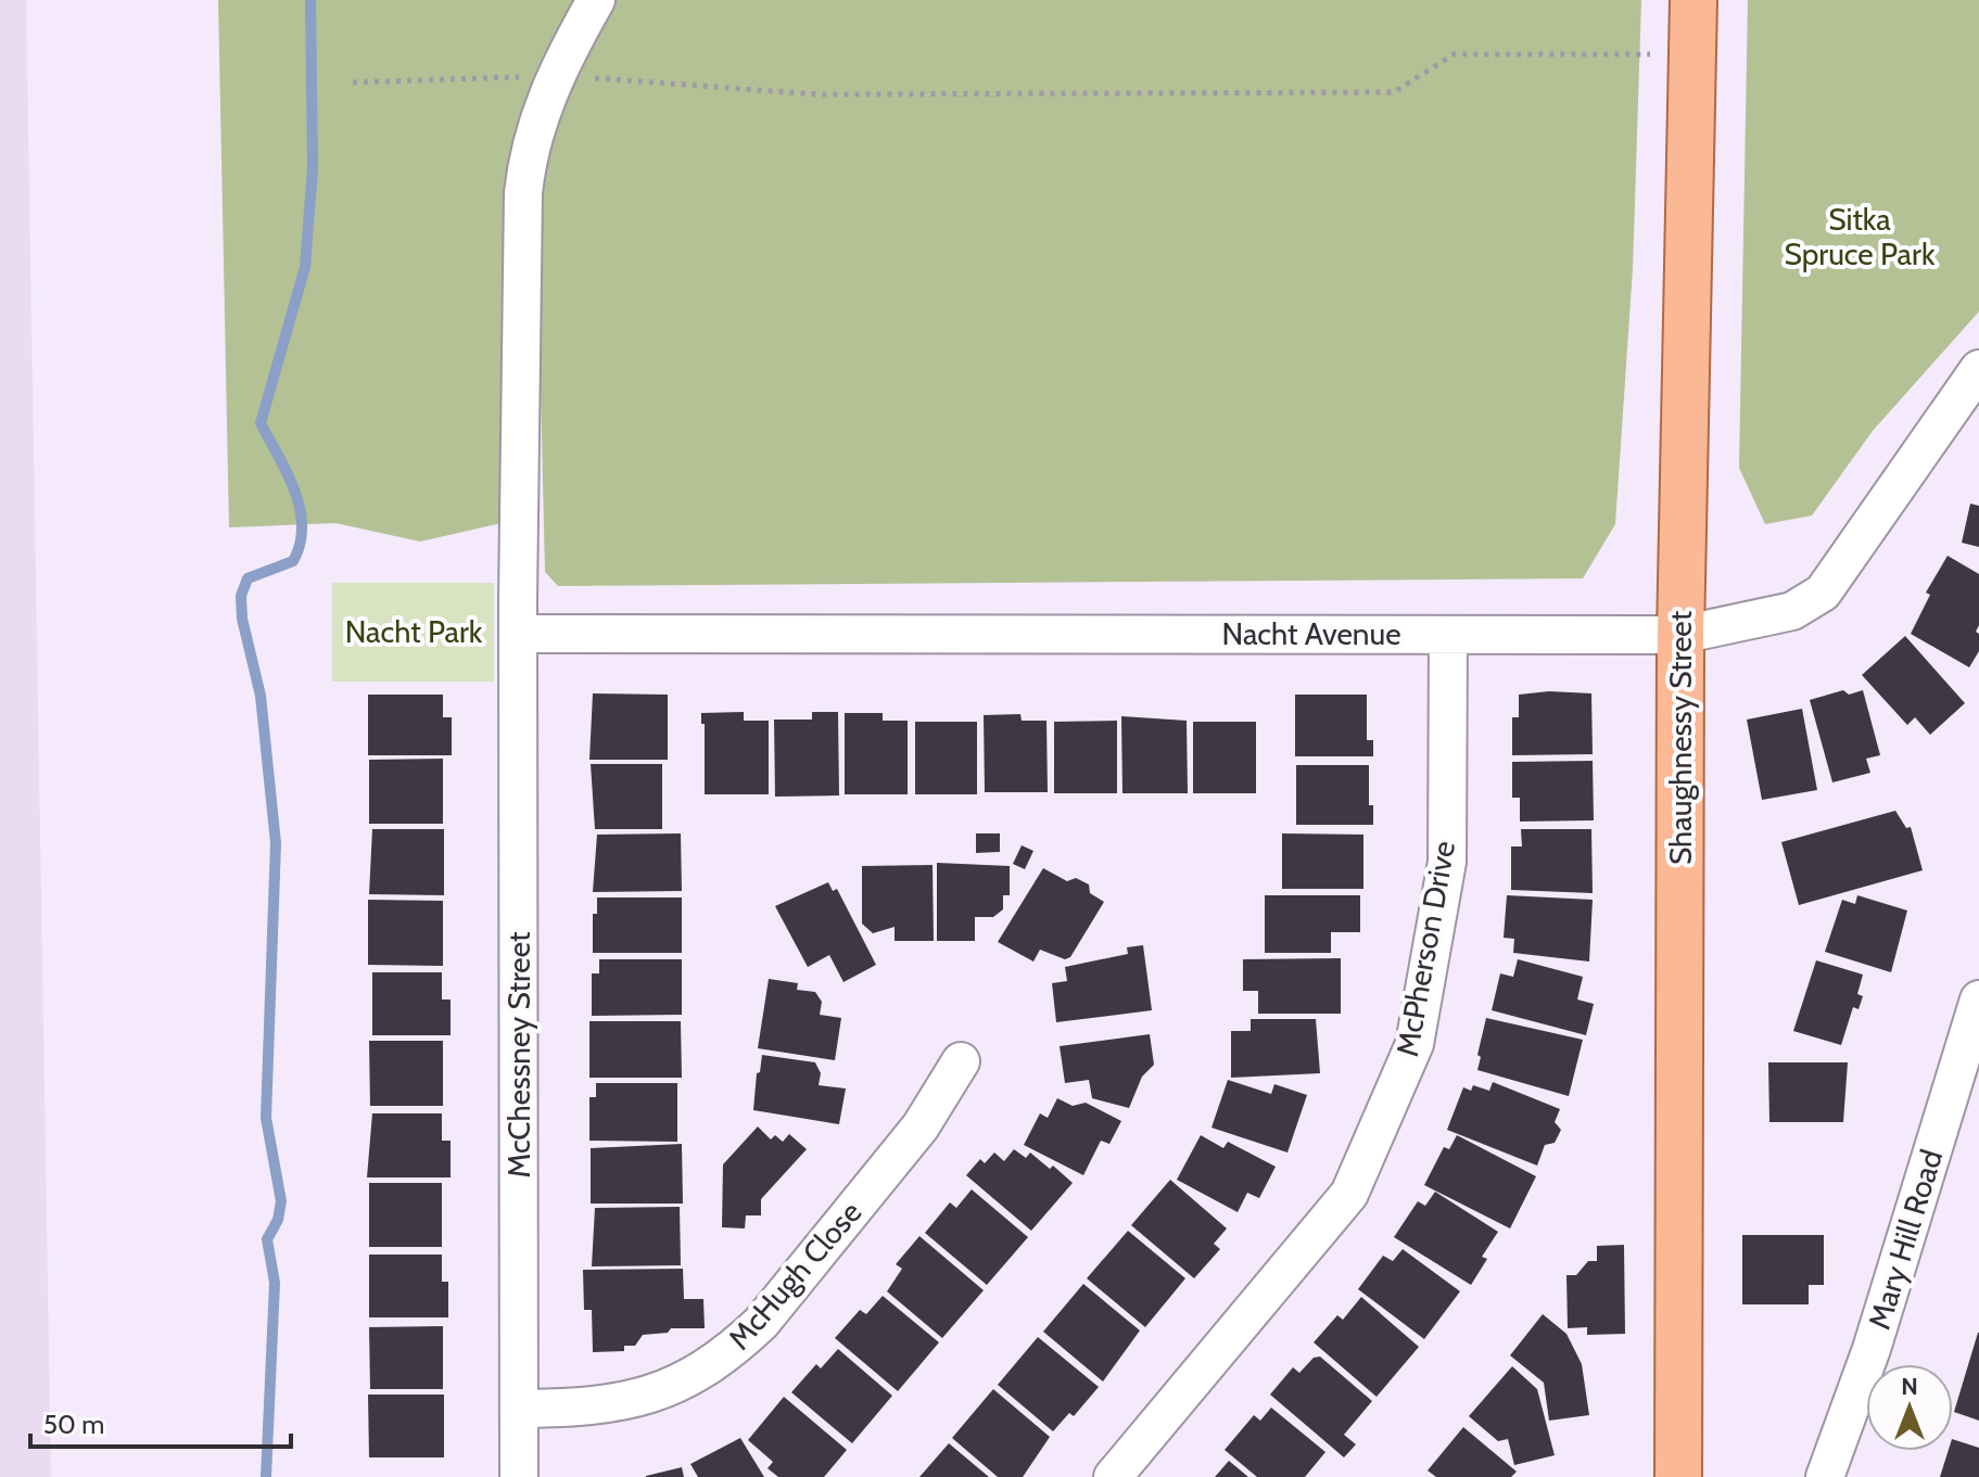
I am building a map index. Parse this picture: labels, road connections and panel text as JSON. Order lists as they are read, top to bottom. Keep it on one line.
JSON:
{"streets":{"main road":["Shaughnessy Street"],"street":["Nacht Avenue","McPherson Drive","McChessney Street","Mary Hill Road","McHugh Close"]},"crossings":[["Nacht Avenue","Shaughnessy Street"],["Nacht Avenue","McPherson Drive"],["Nacht Avenue","McChessney Street"],["McChessney Street","McHugh Close"]],"parks":["Sitka Spruce Park","Nacht Park"],"scale_bar":"50 m","north":"top"}
